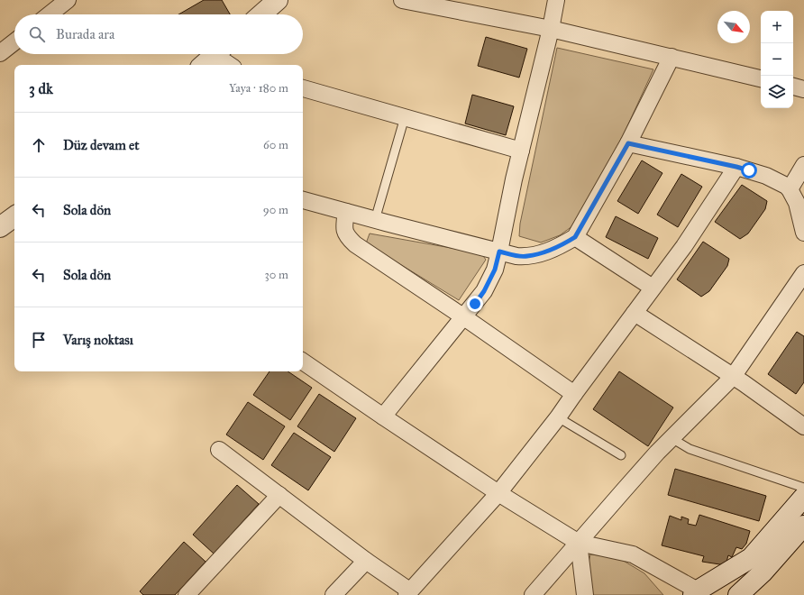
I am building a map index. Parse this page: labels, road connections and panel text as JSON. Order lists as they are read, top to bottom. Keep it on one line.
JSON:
{"north":"bottom right","page":{"map_buttons":["+","−"],"search":"Burada ara","heading":["3 dk","Yaya · 180 m"],"list":[["Düz devam et","60 m"],["Sola dön","90 m"],["Sola dön","30 m"],"Varış noktası"]}}
